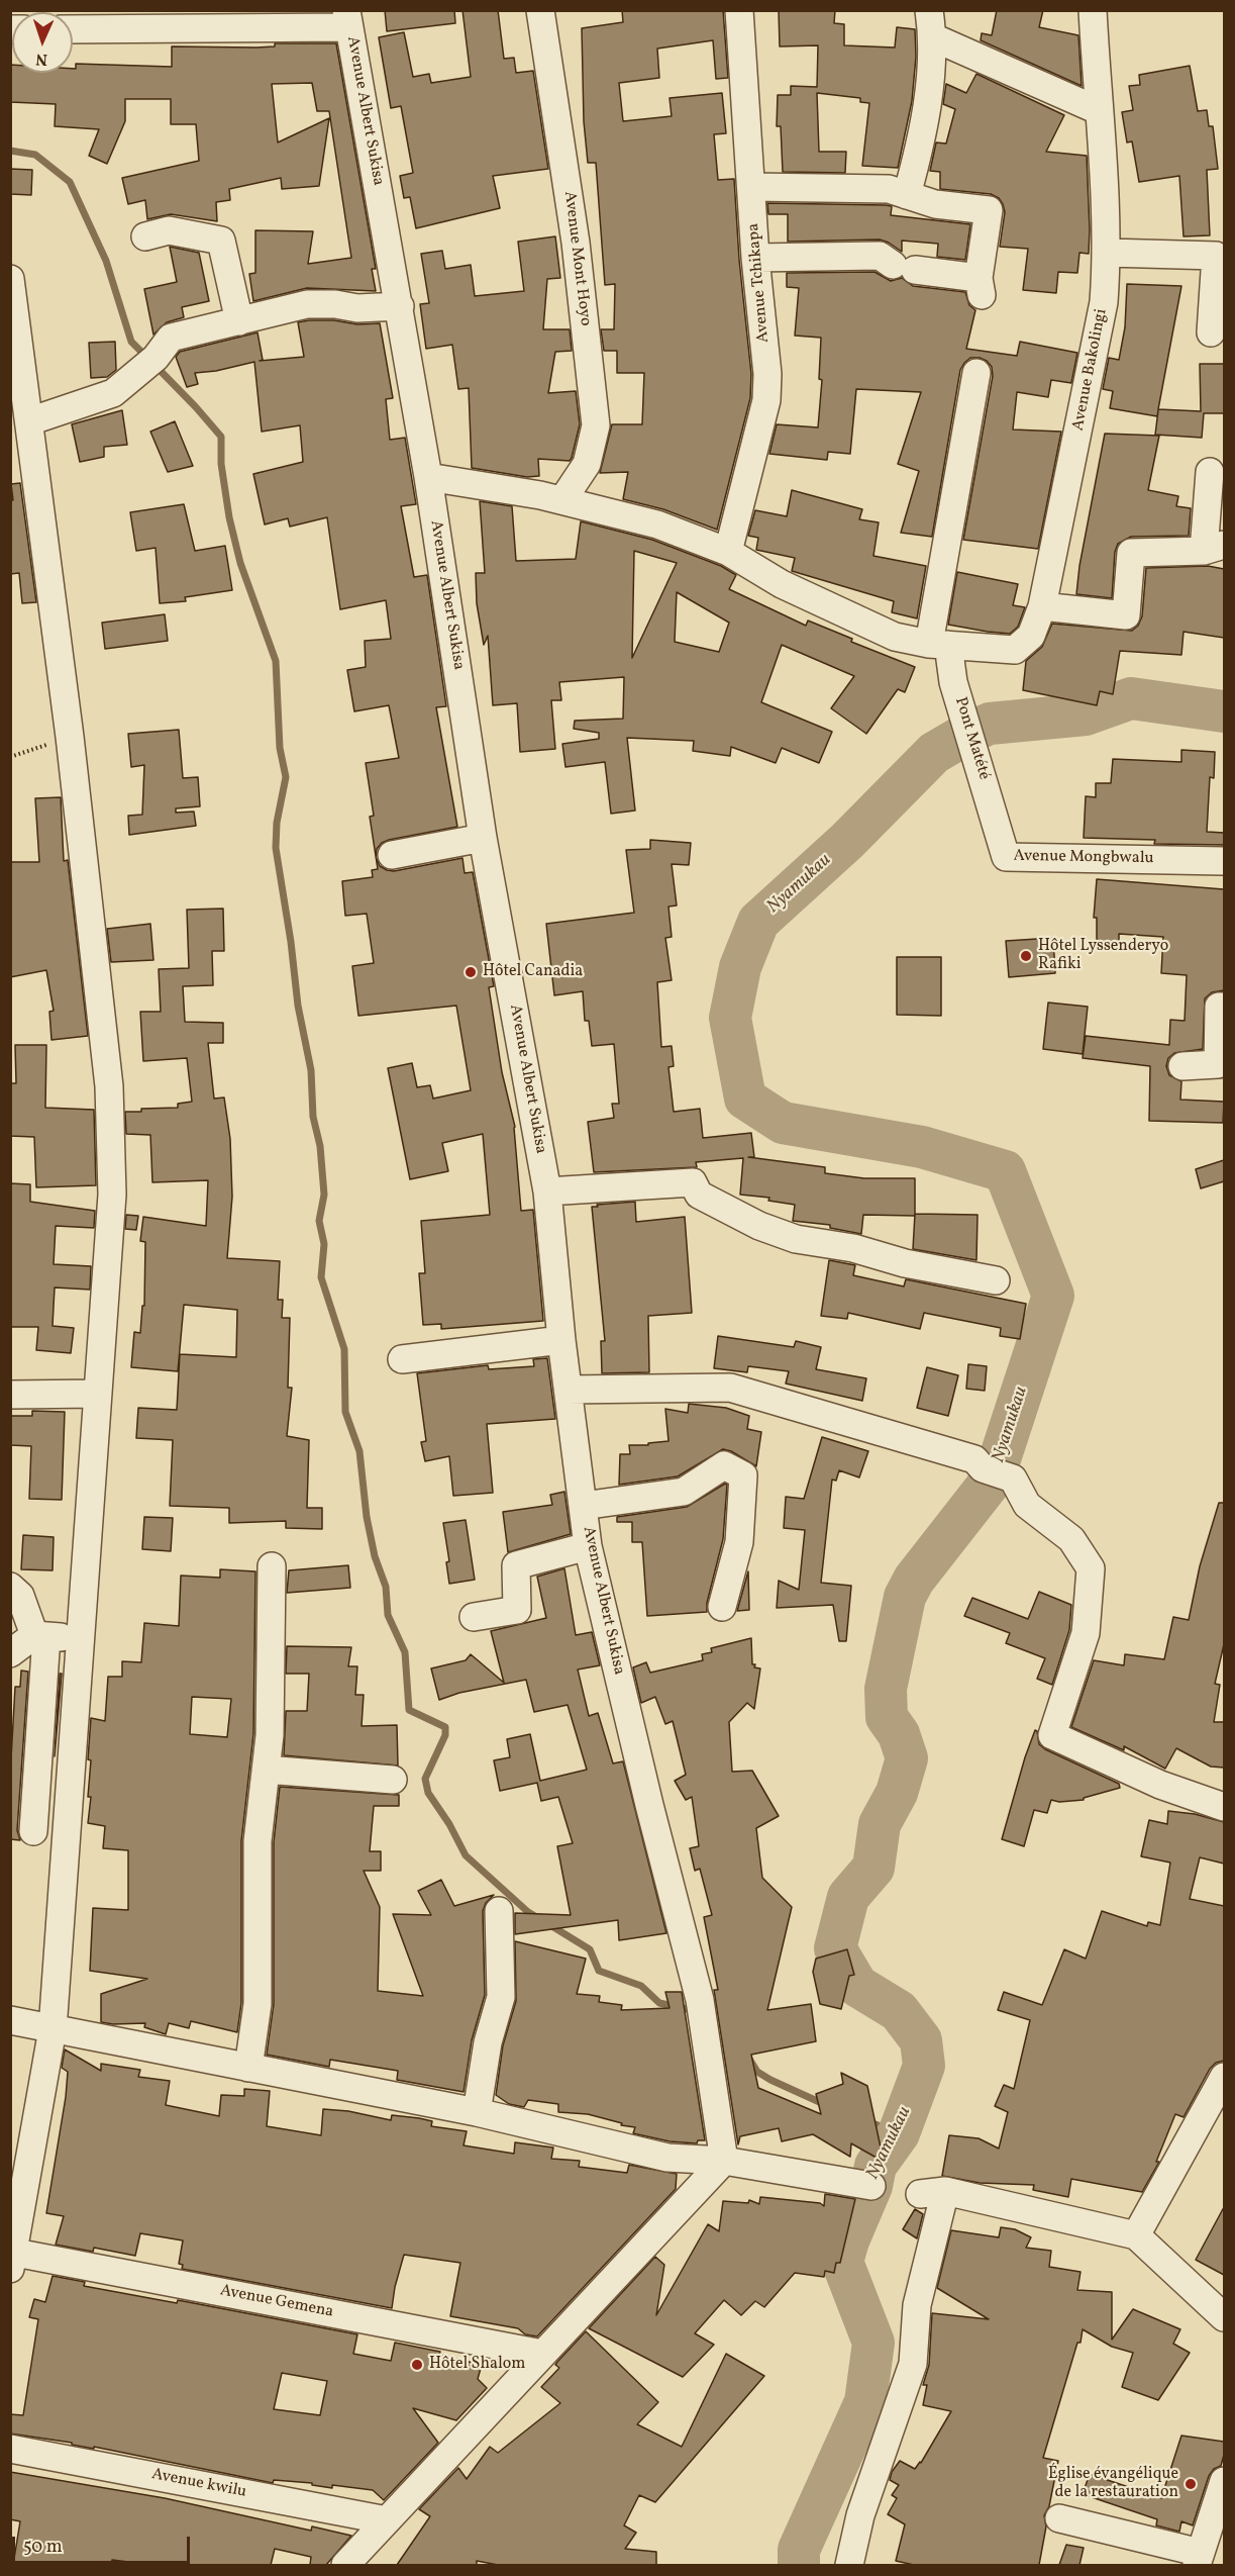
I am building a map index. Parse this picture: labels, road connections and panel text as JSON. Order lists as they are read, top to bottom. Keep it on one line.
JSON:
{"streets":{"street":["Avenue Albert Sukisa","Avenue Mont Hoyo","Avenue Tchikapa","Avenue Bakolingi","Pont Matété","Avenue Mongbwalu","Avenue Gemena","Avenue kwilu"]},"crossings":[["Avenue Albert Sukisa","Avenue Bakolingi"],["Avenue Mont Hoyo","Avenue Bakolingi"],["Avenue Tchikapa","Avenue Bakolingi"],["Avenue Bakolingi","Pont Matété"],["Pont Matété","Avenue Mongbwalu"]],"water":["Nyamukau"],"places":["Hôtel Lyssenderyo Rafiki","Hôtel Canadia","Hôtel Shalom","Église évangélique de la restauration"],"scale_bar":"50 m","north":"bottom"}
